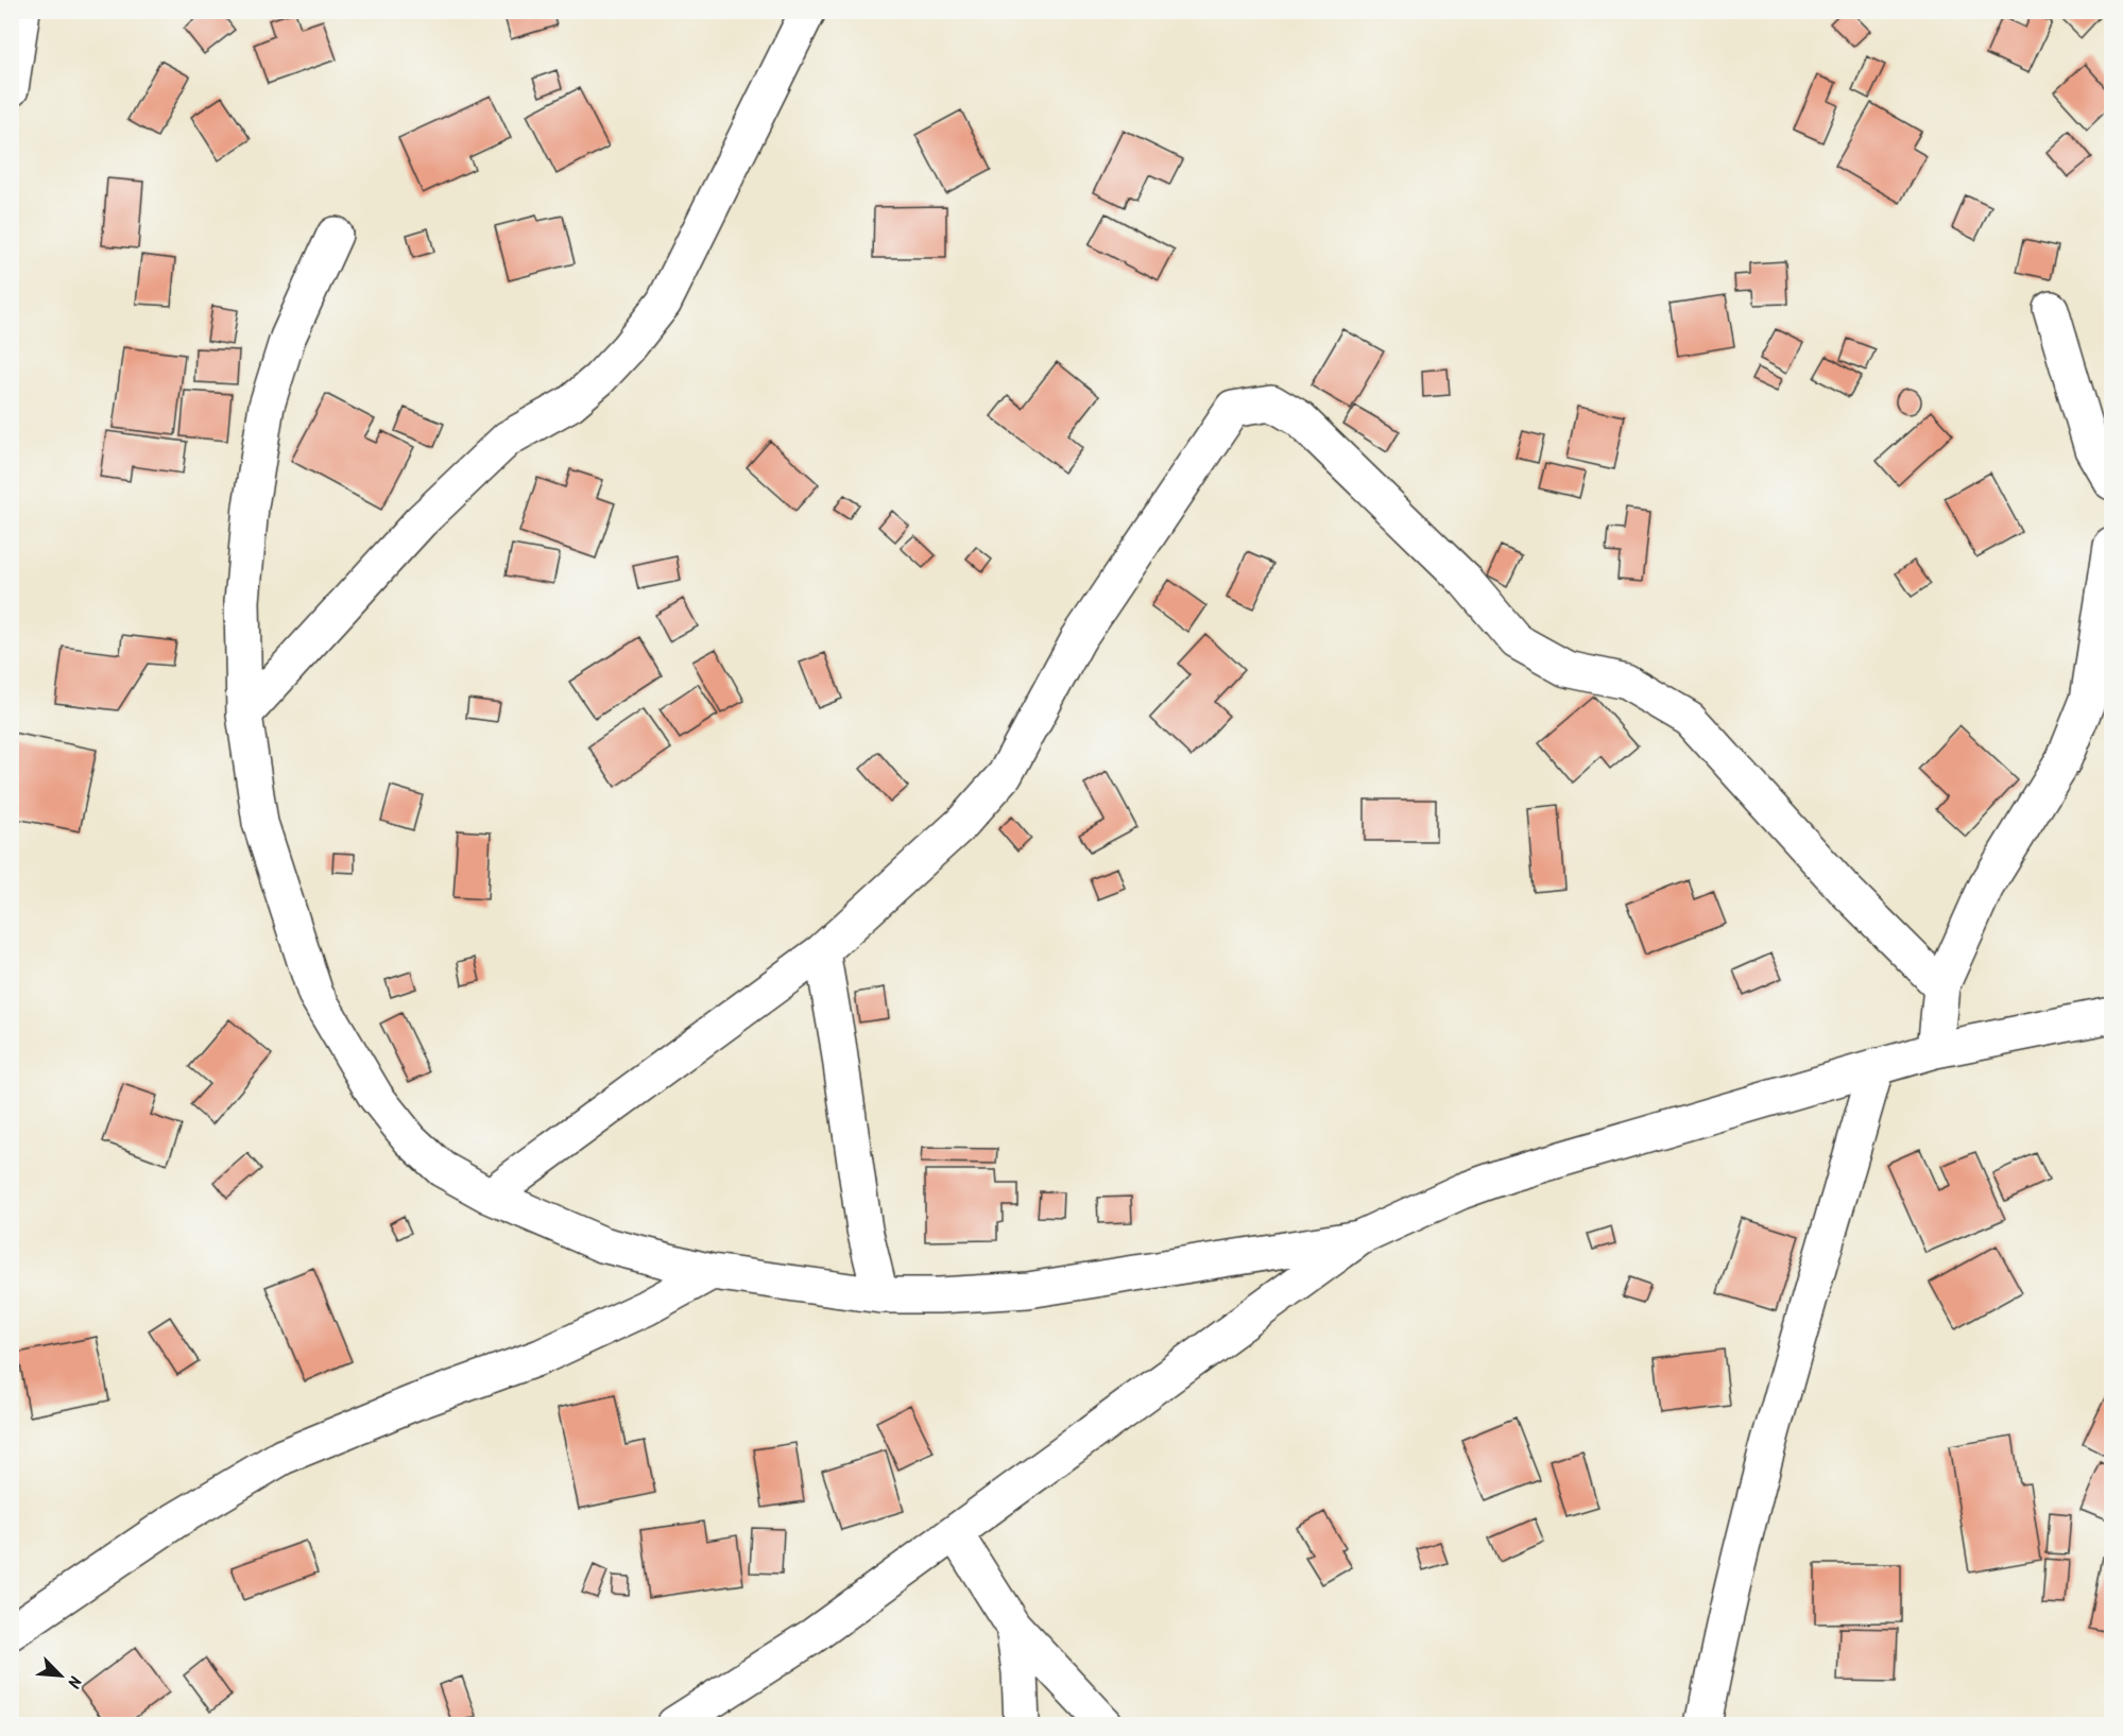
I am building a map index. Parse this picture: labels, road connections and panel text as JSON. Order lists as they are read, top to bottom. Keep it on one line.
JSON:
{"north":"bottom right"}
